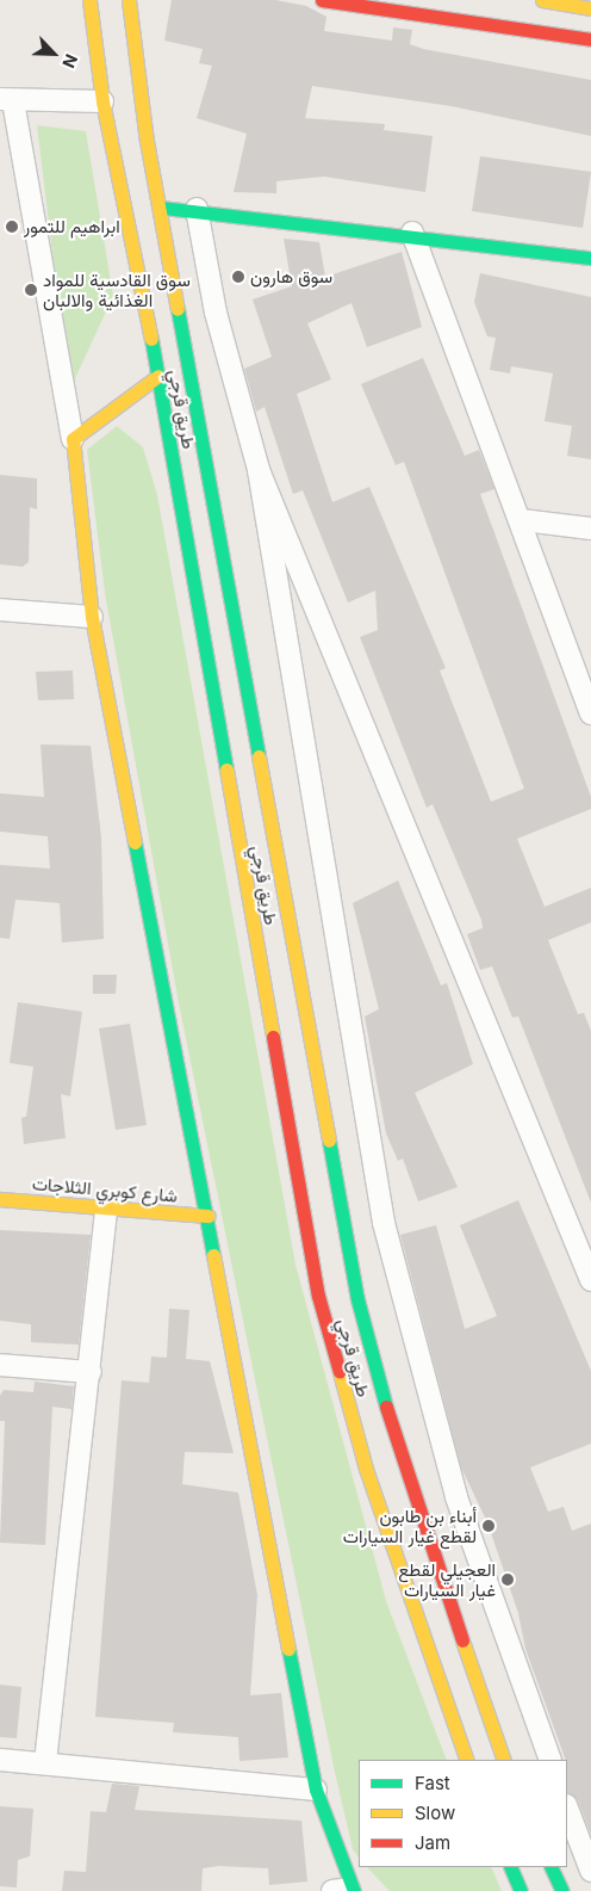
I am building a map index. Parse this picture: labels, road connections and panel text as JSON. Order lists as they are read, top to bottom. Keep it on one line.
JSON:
{"streets":{"main road":["طريق قرجي","شارع كوبري الثلاجات"]},"places":["ابراهيم للتمور","سوق هارون","سوق القادسية للمواد الغذائية والالبان","أبناء بن طابون لقطع غيار السيارات","العجيلي لقطع غيار السيارات"],"legend":["Fast","Slow","Jam"],"north":"bottom right"}
